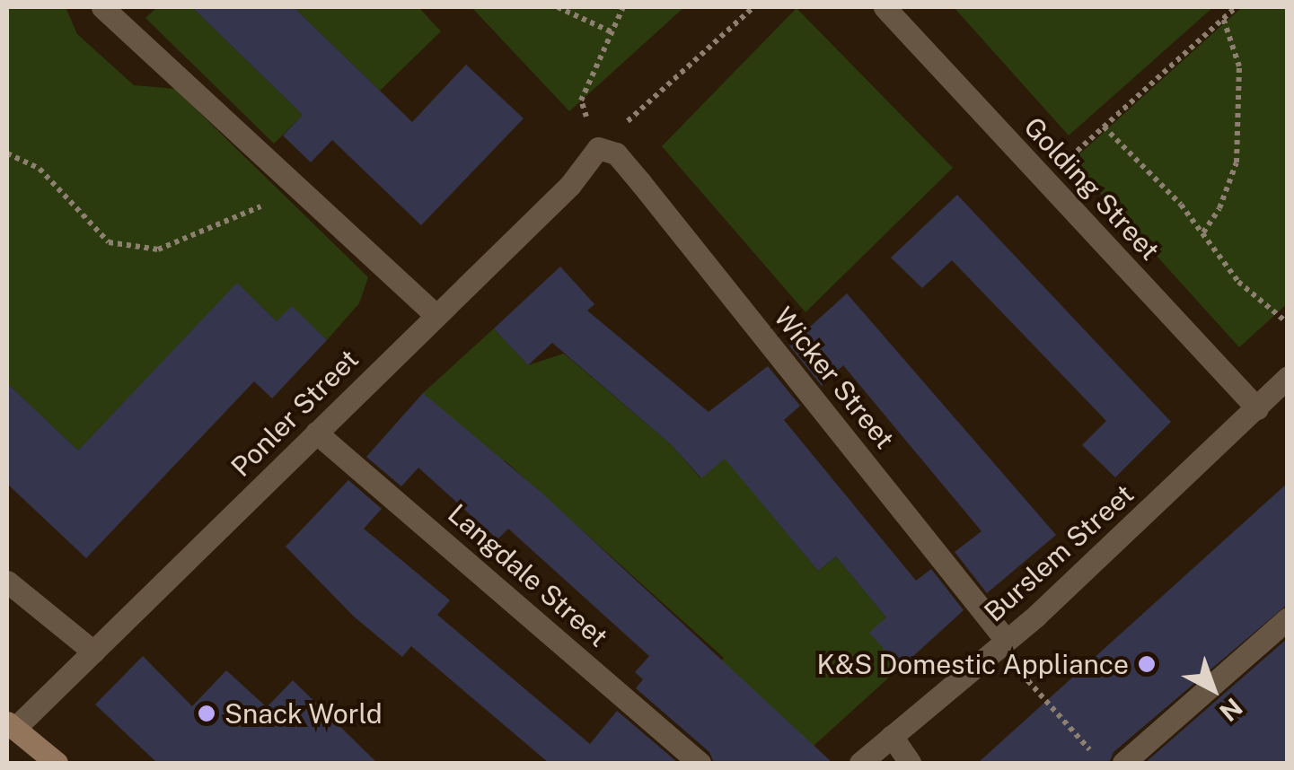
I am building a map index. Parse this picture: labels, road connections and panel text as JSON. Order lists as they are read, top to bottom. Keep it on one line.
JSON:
{"streets":{"street":["Golding Street","Wicker Street","Ponler Street","Burslem Street","Langdale Street"]},"crossings":[["Golding Street","Burslem Street"],["Wicker Street","Ponler Street"],["Wicker Street","Burslem Street"],["Ponler Street","Langdale Street"]],"places":["K&S Domestic Appliance","Snack World"],"north":"bottom right"}
